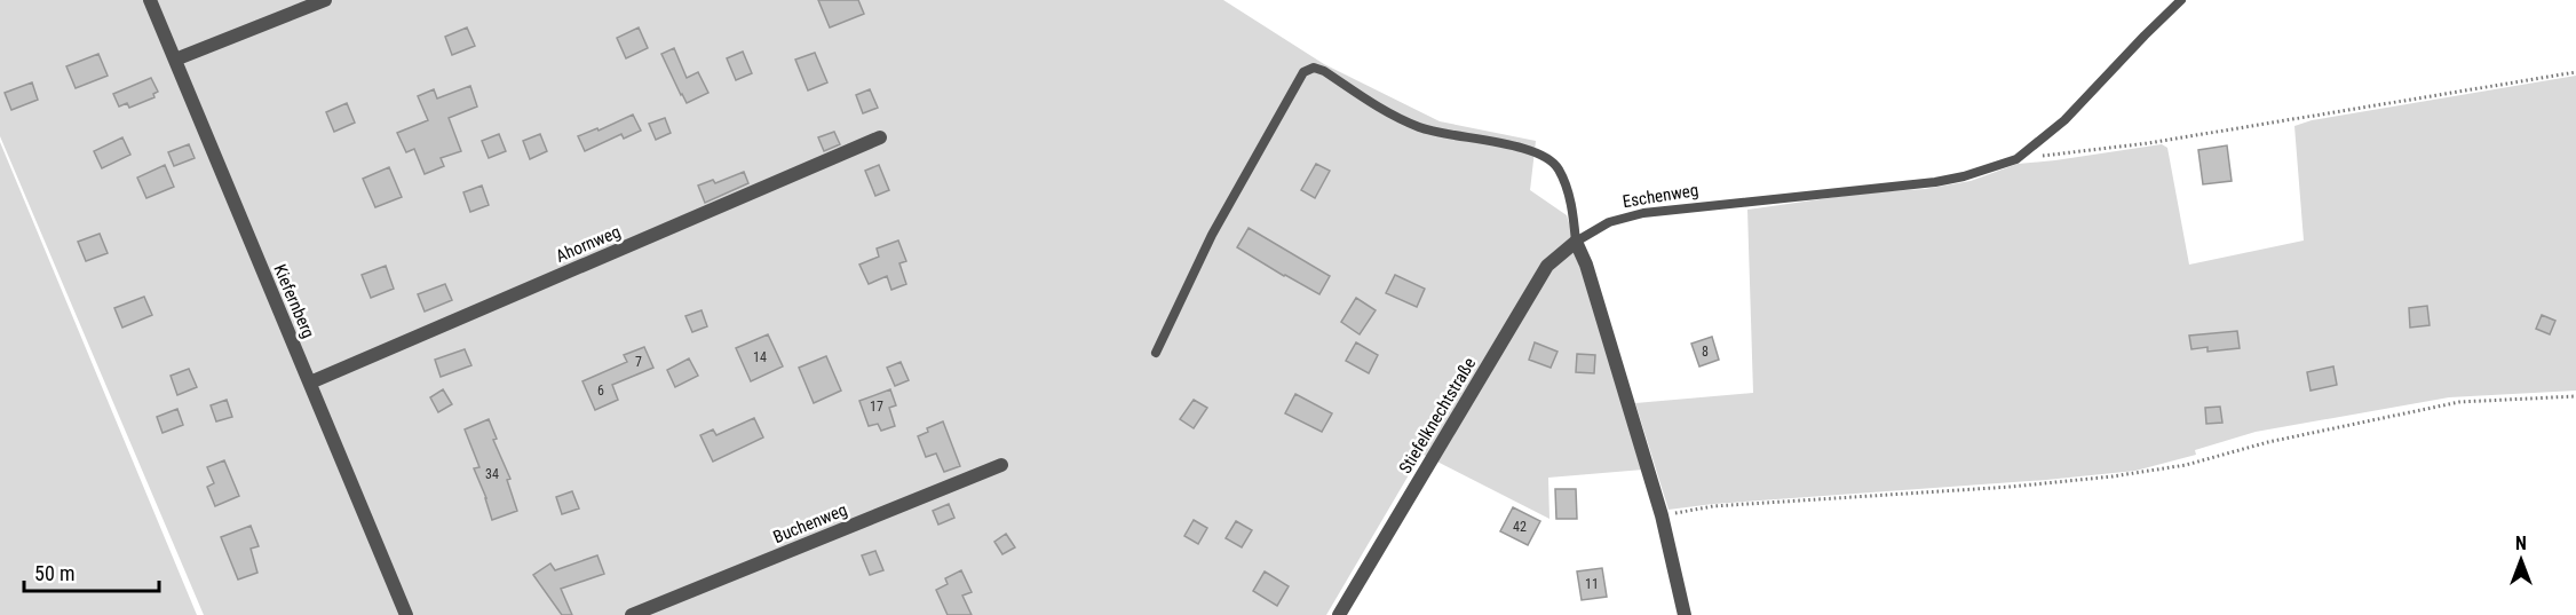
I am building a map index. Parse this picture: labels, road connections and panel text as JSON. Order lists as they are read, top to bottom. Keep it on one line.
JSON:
{"streets":{"street":["Ahornweg","Kiefernberg","Stiefelknechtstraße","Buchenweg"],"lane":["Eschenweg"]},"crossings":[["Eschenweg","Stiefelknechtstraße"],["Ahornweg","Kiefernberg"]],"house_numbers":["8","14","7","6","17","34","42","11"],"scale_bar":"50 m","north":"top"}
